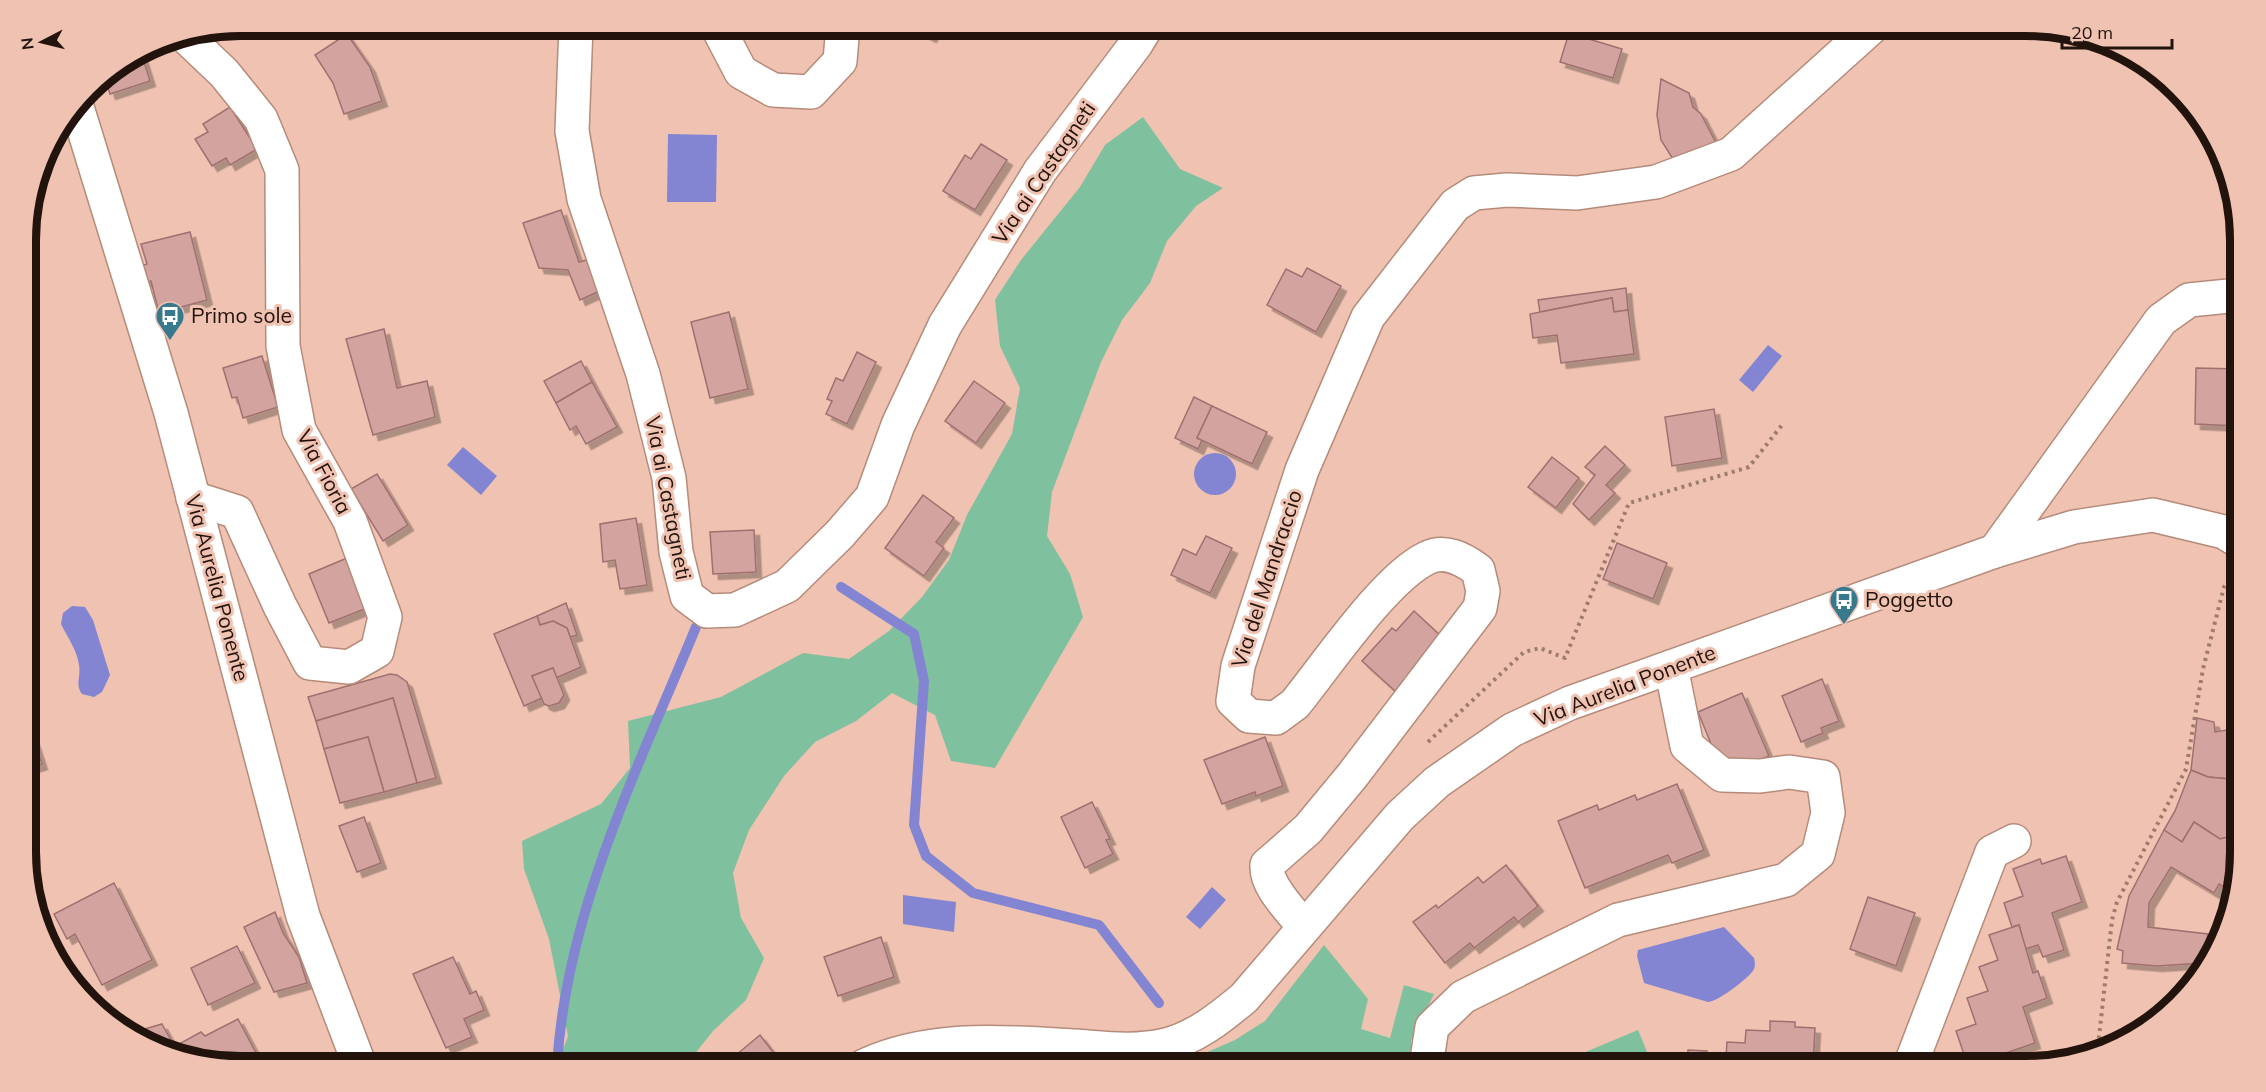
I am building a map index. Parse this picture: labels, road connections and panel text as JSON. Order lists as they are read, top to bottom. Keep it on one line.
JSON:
{"streets":{"street":["Via ai Castagneti","Via Fioria","Via del Mandraccio","Via Aurelia Ponente"]},"crossings":[["Via Fioria","Via Aurelia Ponente"],["Via del Mandraccio","Via Aurelia Ponente"]],"places":{"bus stop":["Primo sole","Poggetto"]},"scale_bar":"20 m","north":"left"}
